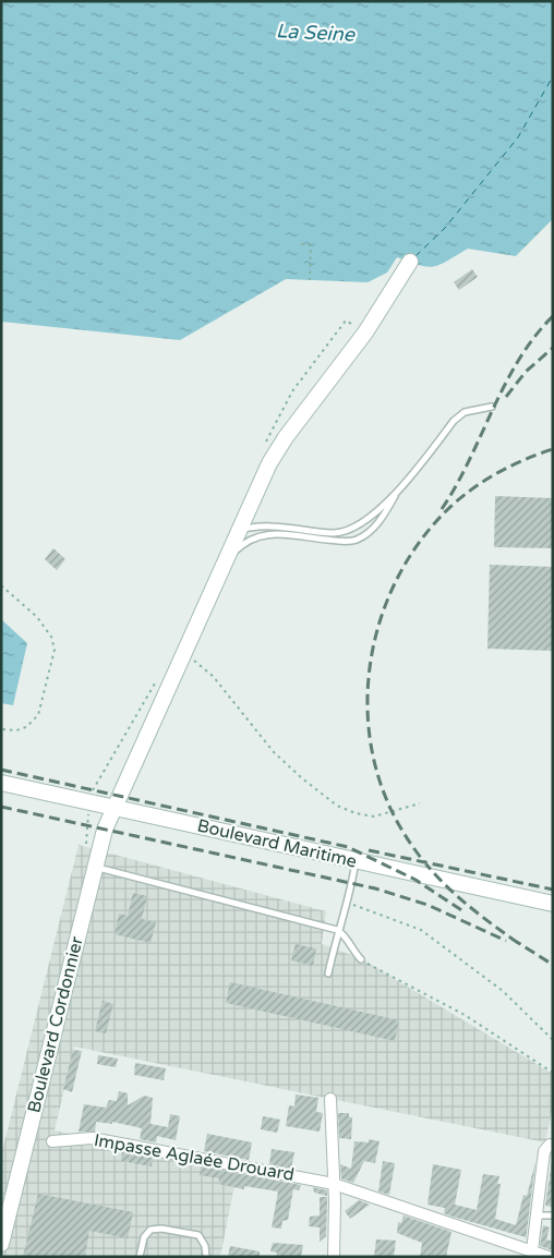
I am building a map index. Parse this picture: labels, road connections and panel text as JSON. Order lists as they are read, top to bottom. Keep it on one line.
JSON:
{"streets":{"street":["Boulevard Maritime","Boulevard Cordonnier","Impasse Aglaée Drouard"]},"crossings":[["Boulevard Maritime","Boulevard Cordonnier"]],"water":["La Seine"]}
